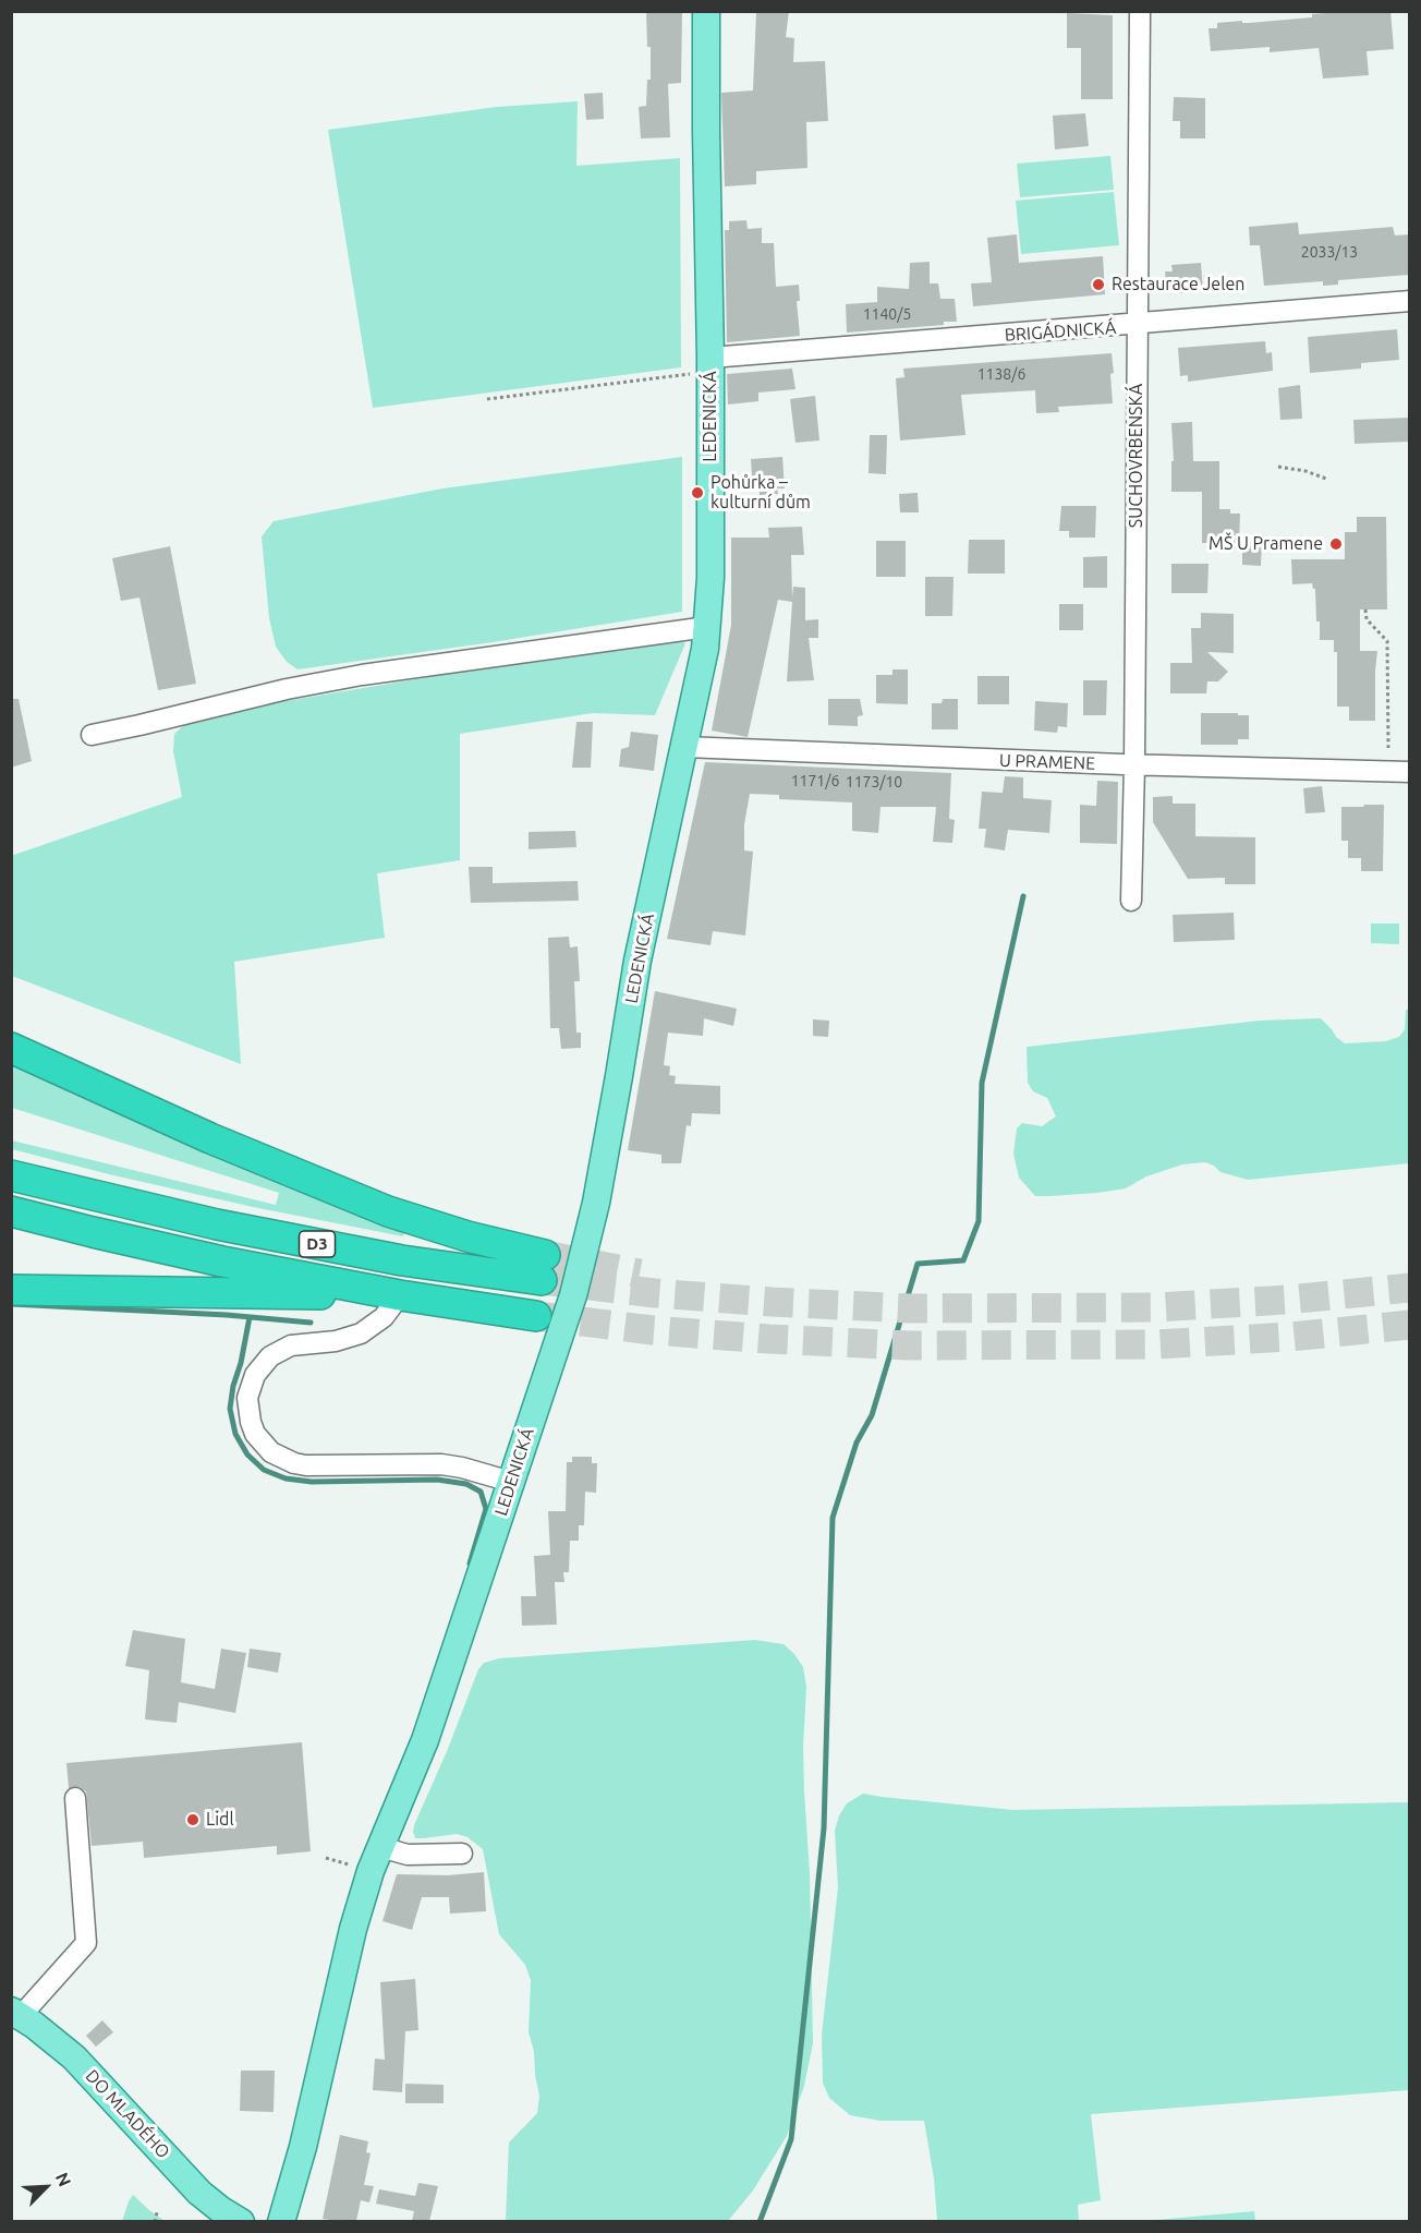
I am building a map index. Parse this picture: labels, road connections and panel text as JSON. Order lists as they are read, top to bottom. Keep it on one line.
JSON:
{"streets":{"highway":["D3"],"main road":["LEDENICKÁ","DO MLADÉHO"],"street":["BRIGÁDNICKÁ","SUCHOVRBENSKÁ","U PRAMENE"]},"crossings":[["BRIGÁDNICKÁ","LEDENICKÁ"],["BRIGÁDNICKÁ","SUCHOVRBENSKÁ"],["LEDENICKÁ","U PRAMENE"],["SUCHOVRBENSKÁ","U PRAMENE"]],"places":["Restaurace Jelen","Pohůrka – kulturní dům","MŠ U Pramene","Lidl"],"house_numbers":["2033/13","1140/5","1138/6","1171/6","1173/10"],"north":"top right"}
